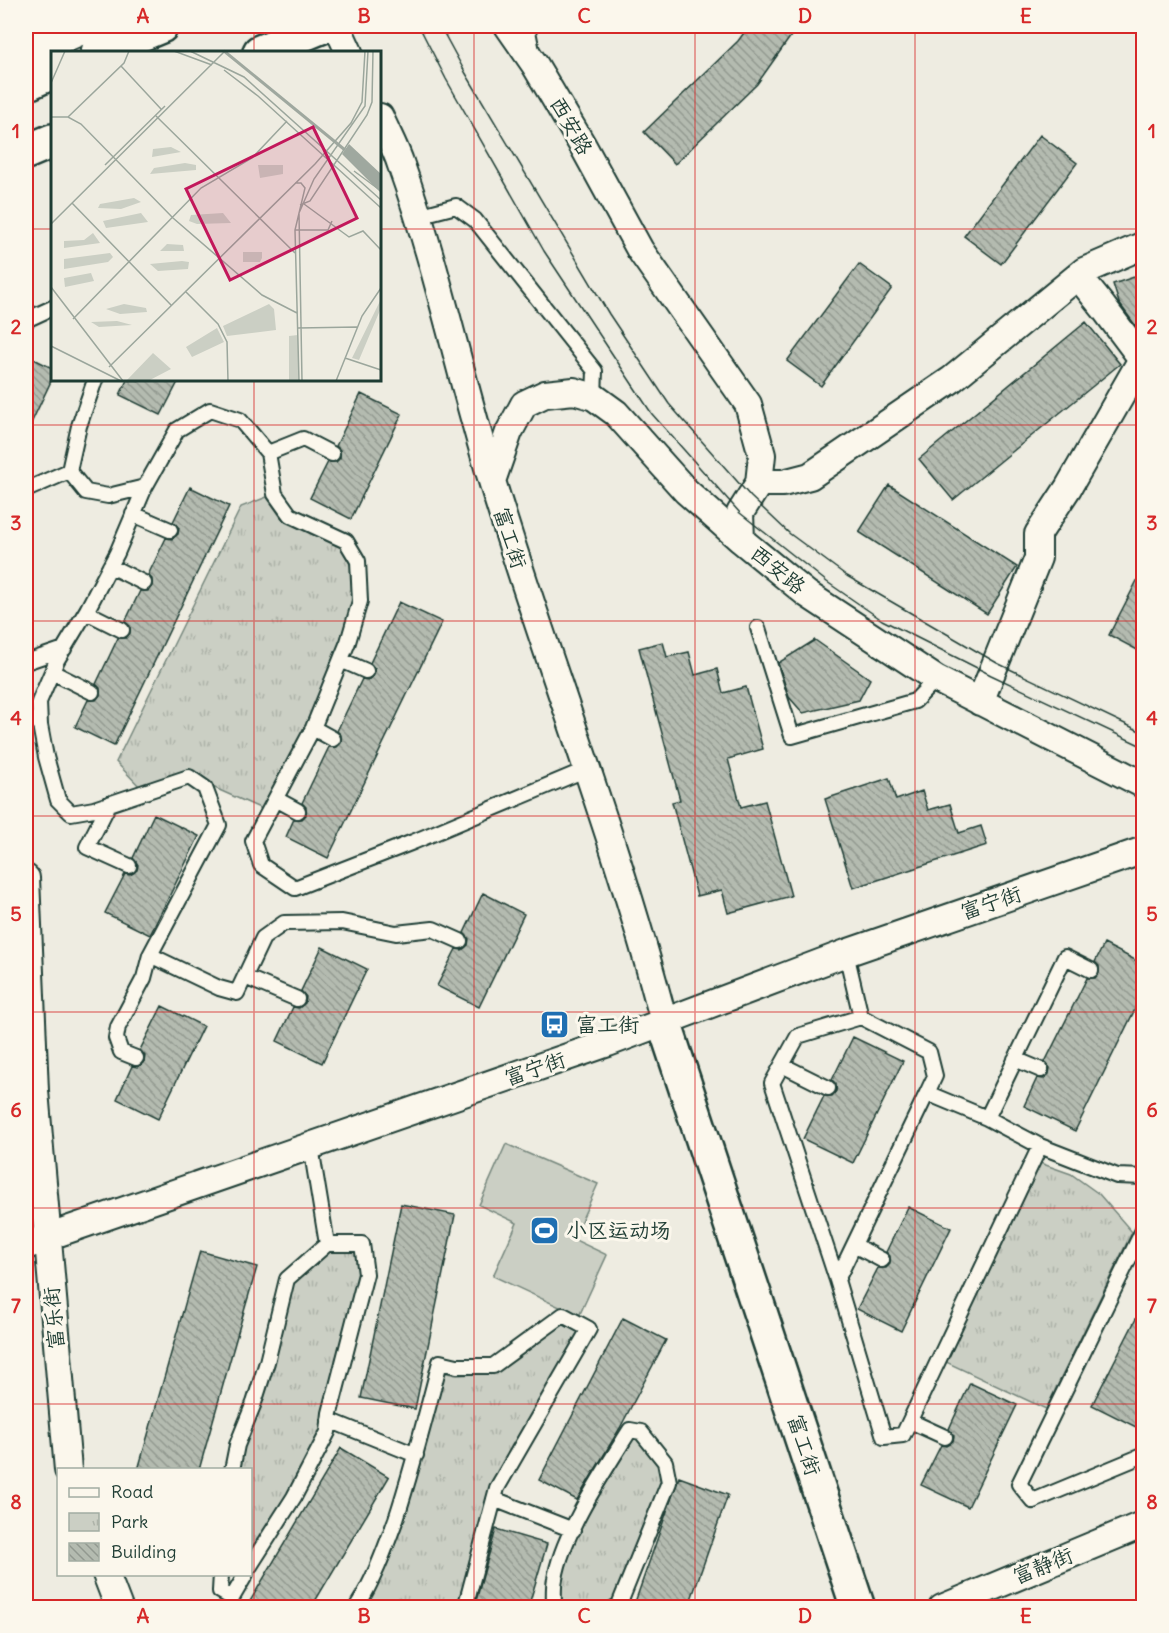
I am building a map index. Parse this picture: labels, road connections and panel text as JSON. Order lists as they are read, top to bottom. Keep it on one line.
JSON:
{"streets":{"main road":["富工街"],"street":["西安路","富宁街","富乐街","富静街"]},"crossings":[["富工街","富宁街"],["富宁街","富乐街"]],"places":{"bus stop":["富工街"],"sports":["小区运动场"]},"legend":["Road","Park","Building"],"grid":{"columns":["A","B","C","D","E"],"rows":["1","2","3","4","5","6","7","8"]}}
